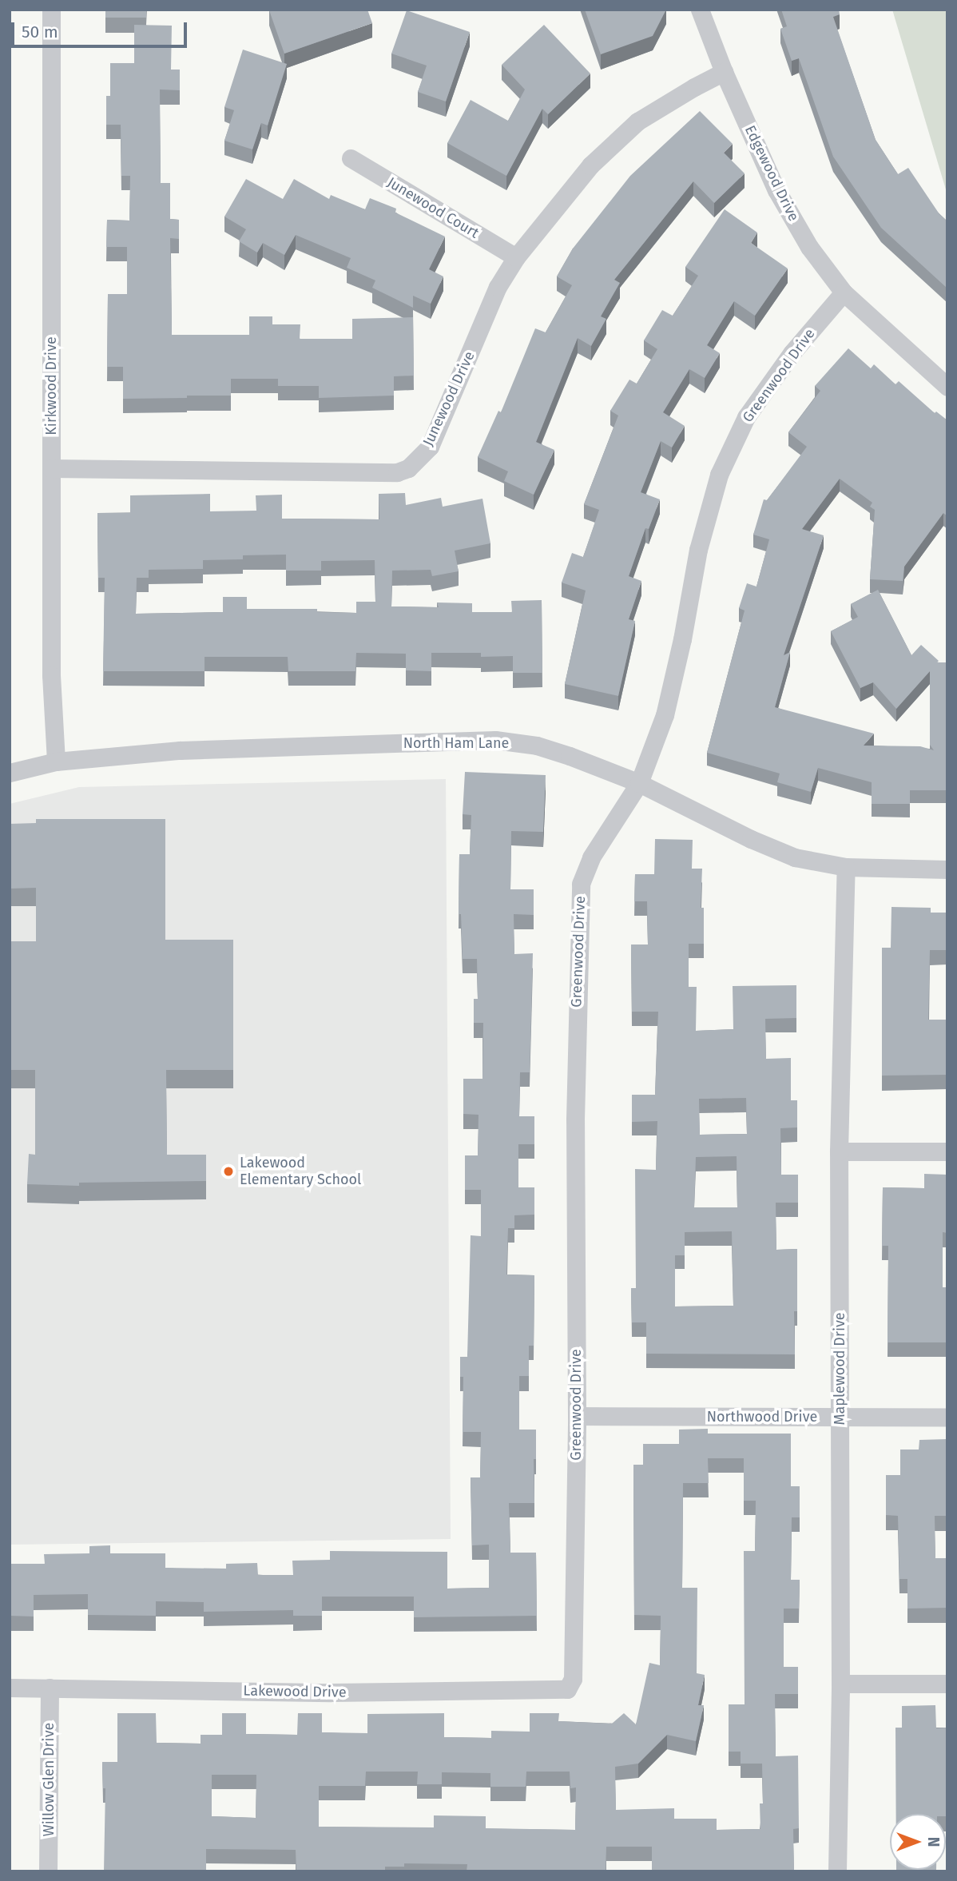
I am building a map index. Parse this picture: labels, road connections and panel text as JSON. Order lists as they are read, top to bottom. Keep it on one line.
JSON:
{"streets":{"street":["Edgewood Drive","Junewood Court","Greenwood Drive","Kirkwood Drive","Junewood Drive","North Ham Lane","Maplewood Drive","Northwood Drive","Lakewood Drive","Willow Glen Drive"]},"crossings":[["Edgewood Drive","Greenwood Drive"],["Edgewood Drive","Junewood Drive"],["Junewood Court","Junewood Drive"],["Greenwood Drive","North Ham Lane"],["Greenwood Drive","Northwood Drive"],["Greenwood Drive","Lakewood Drive"],["Kirkwood Drive","Junewood Drive"],["Kirkwood Drive","North Ham Lane"],["North Ham Lane","Maplewood Drive"],["Maplewood Drive","Northwood Drive"],["Lakewood Drive","Willow Glen Drive"]],"places":["Lakewood Elementary School"],"scale_bar":"50 m","north":"right"}
